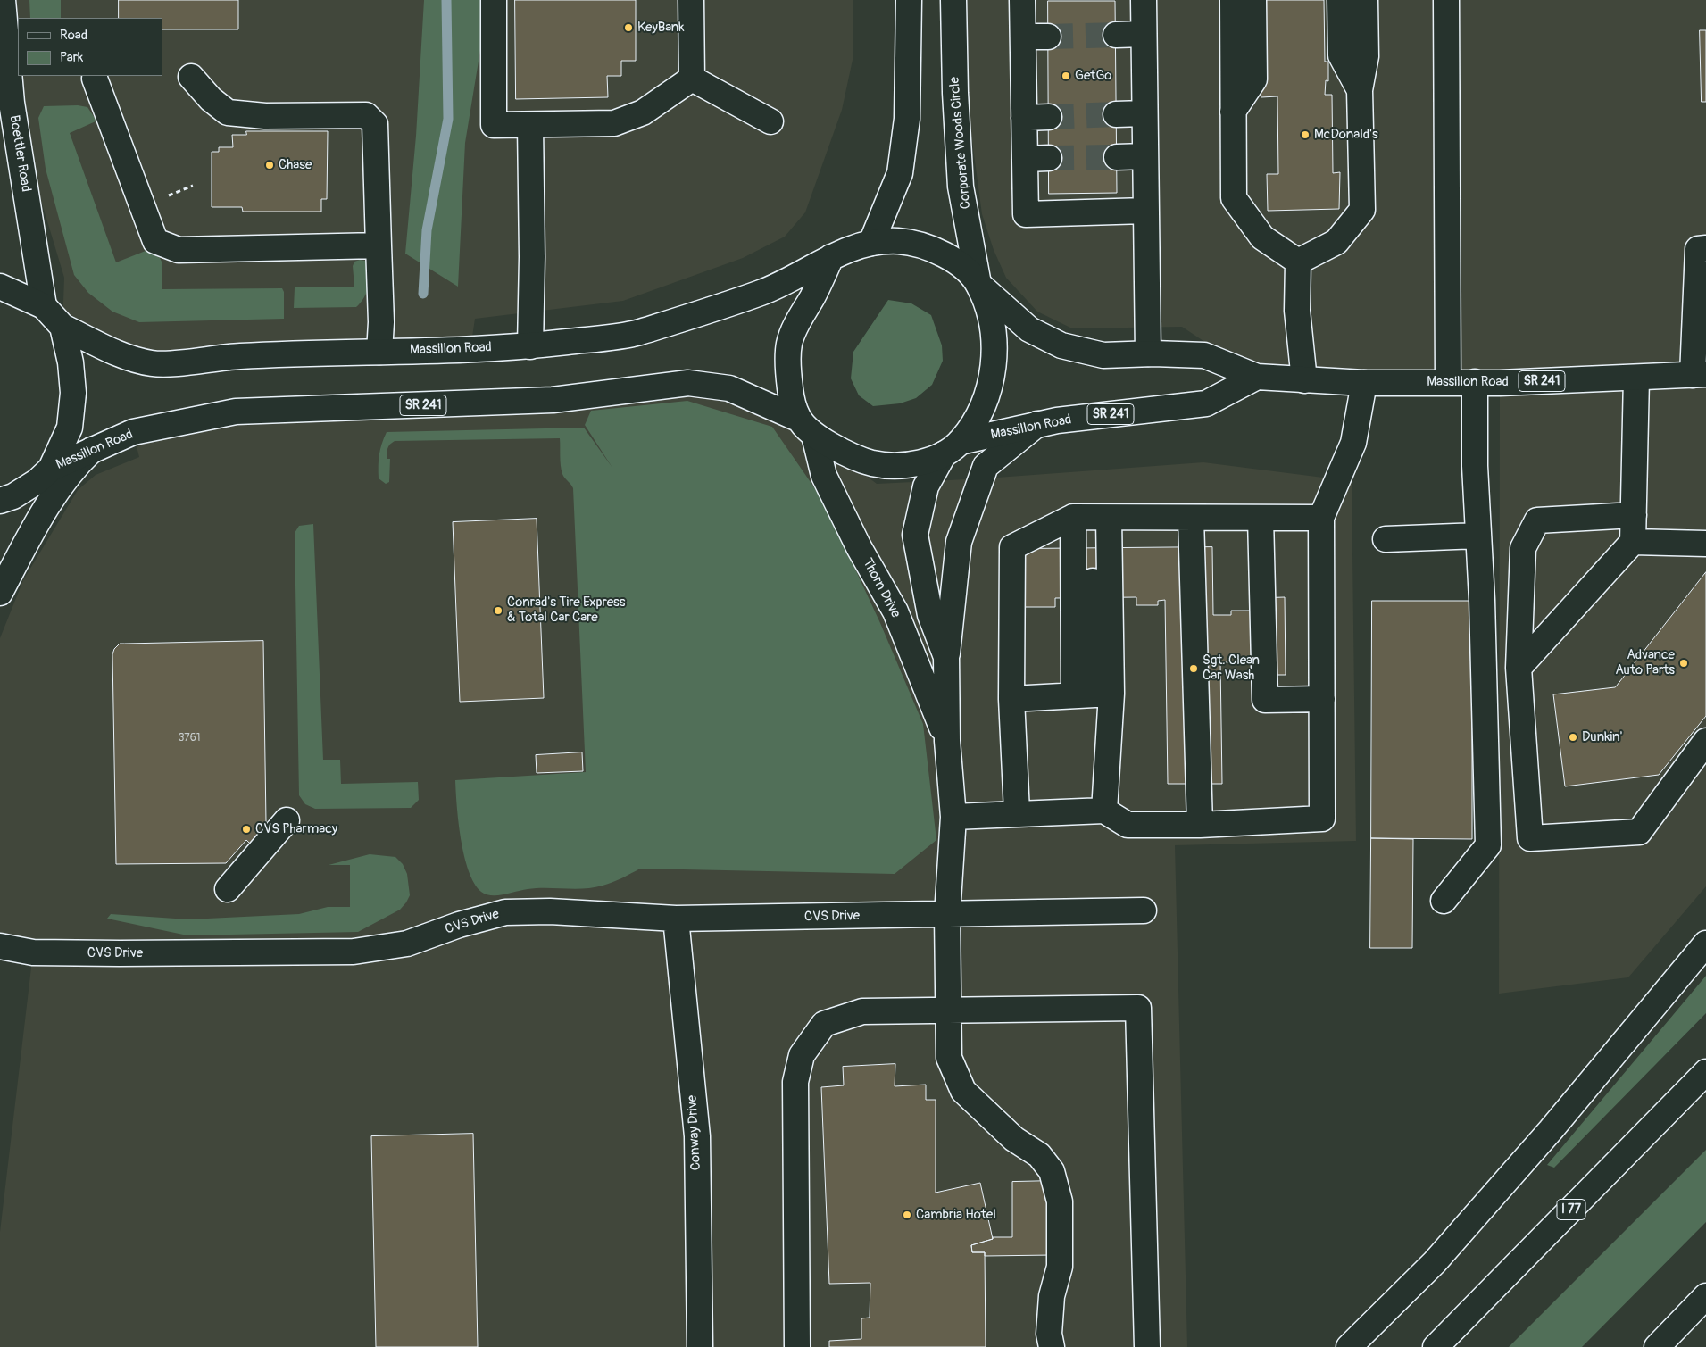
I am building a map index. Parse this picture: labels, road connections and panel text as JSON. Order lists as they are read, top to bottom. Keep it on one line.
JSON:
{"streets":{"main road":["Corporate Woods Circle","Boettler Road","Massillon Road","SR 241","Thorn Drive","CVS Drive","Conway Drive","I 77"]},"crossings":[["Corporate Woods Circle","Massillon Road"],["Corporate Woods Circle","SR 241"],["Massillon Road","SR 241"],["Massillon Road","Thorn Drive"],["SR 241","Thorn Drive"],["Thorn Drive","CVS Drive"],["CVS Drive","Conway Drive"]],"places":["KeyBank","GetGo","McDonald's","Chase","Conrad's Tire Express & Total Car Care","Advance Auto Parts","Sgt. Clean Car Wash","Dunkin'","CVS Pharmacy","Cambria Hotel"],"house_numbers":["3761"],"legend":["Road","Park"]}
